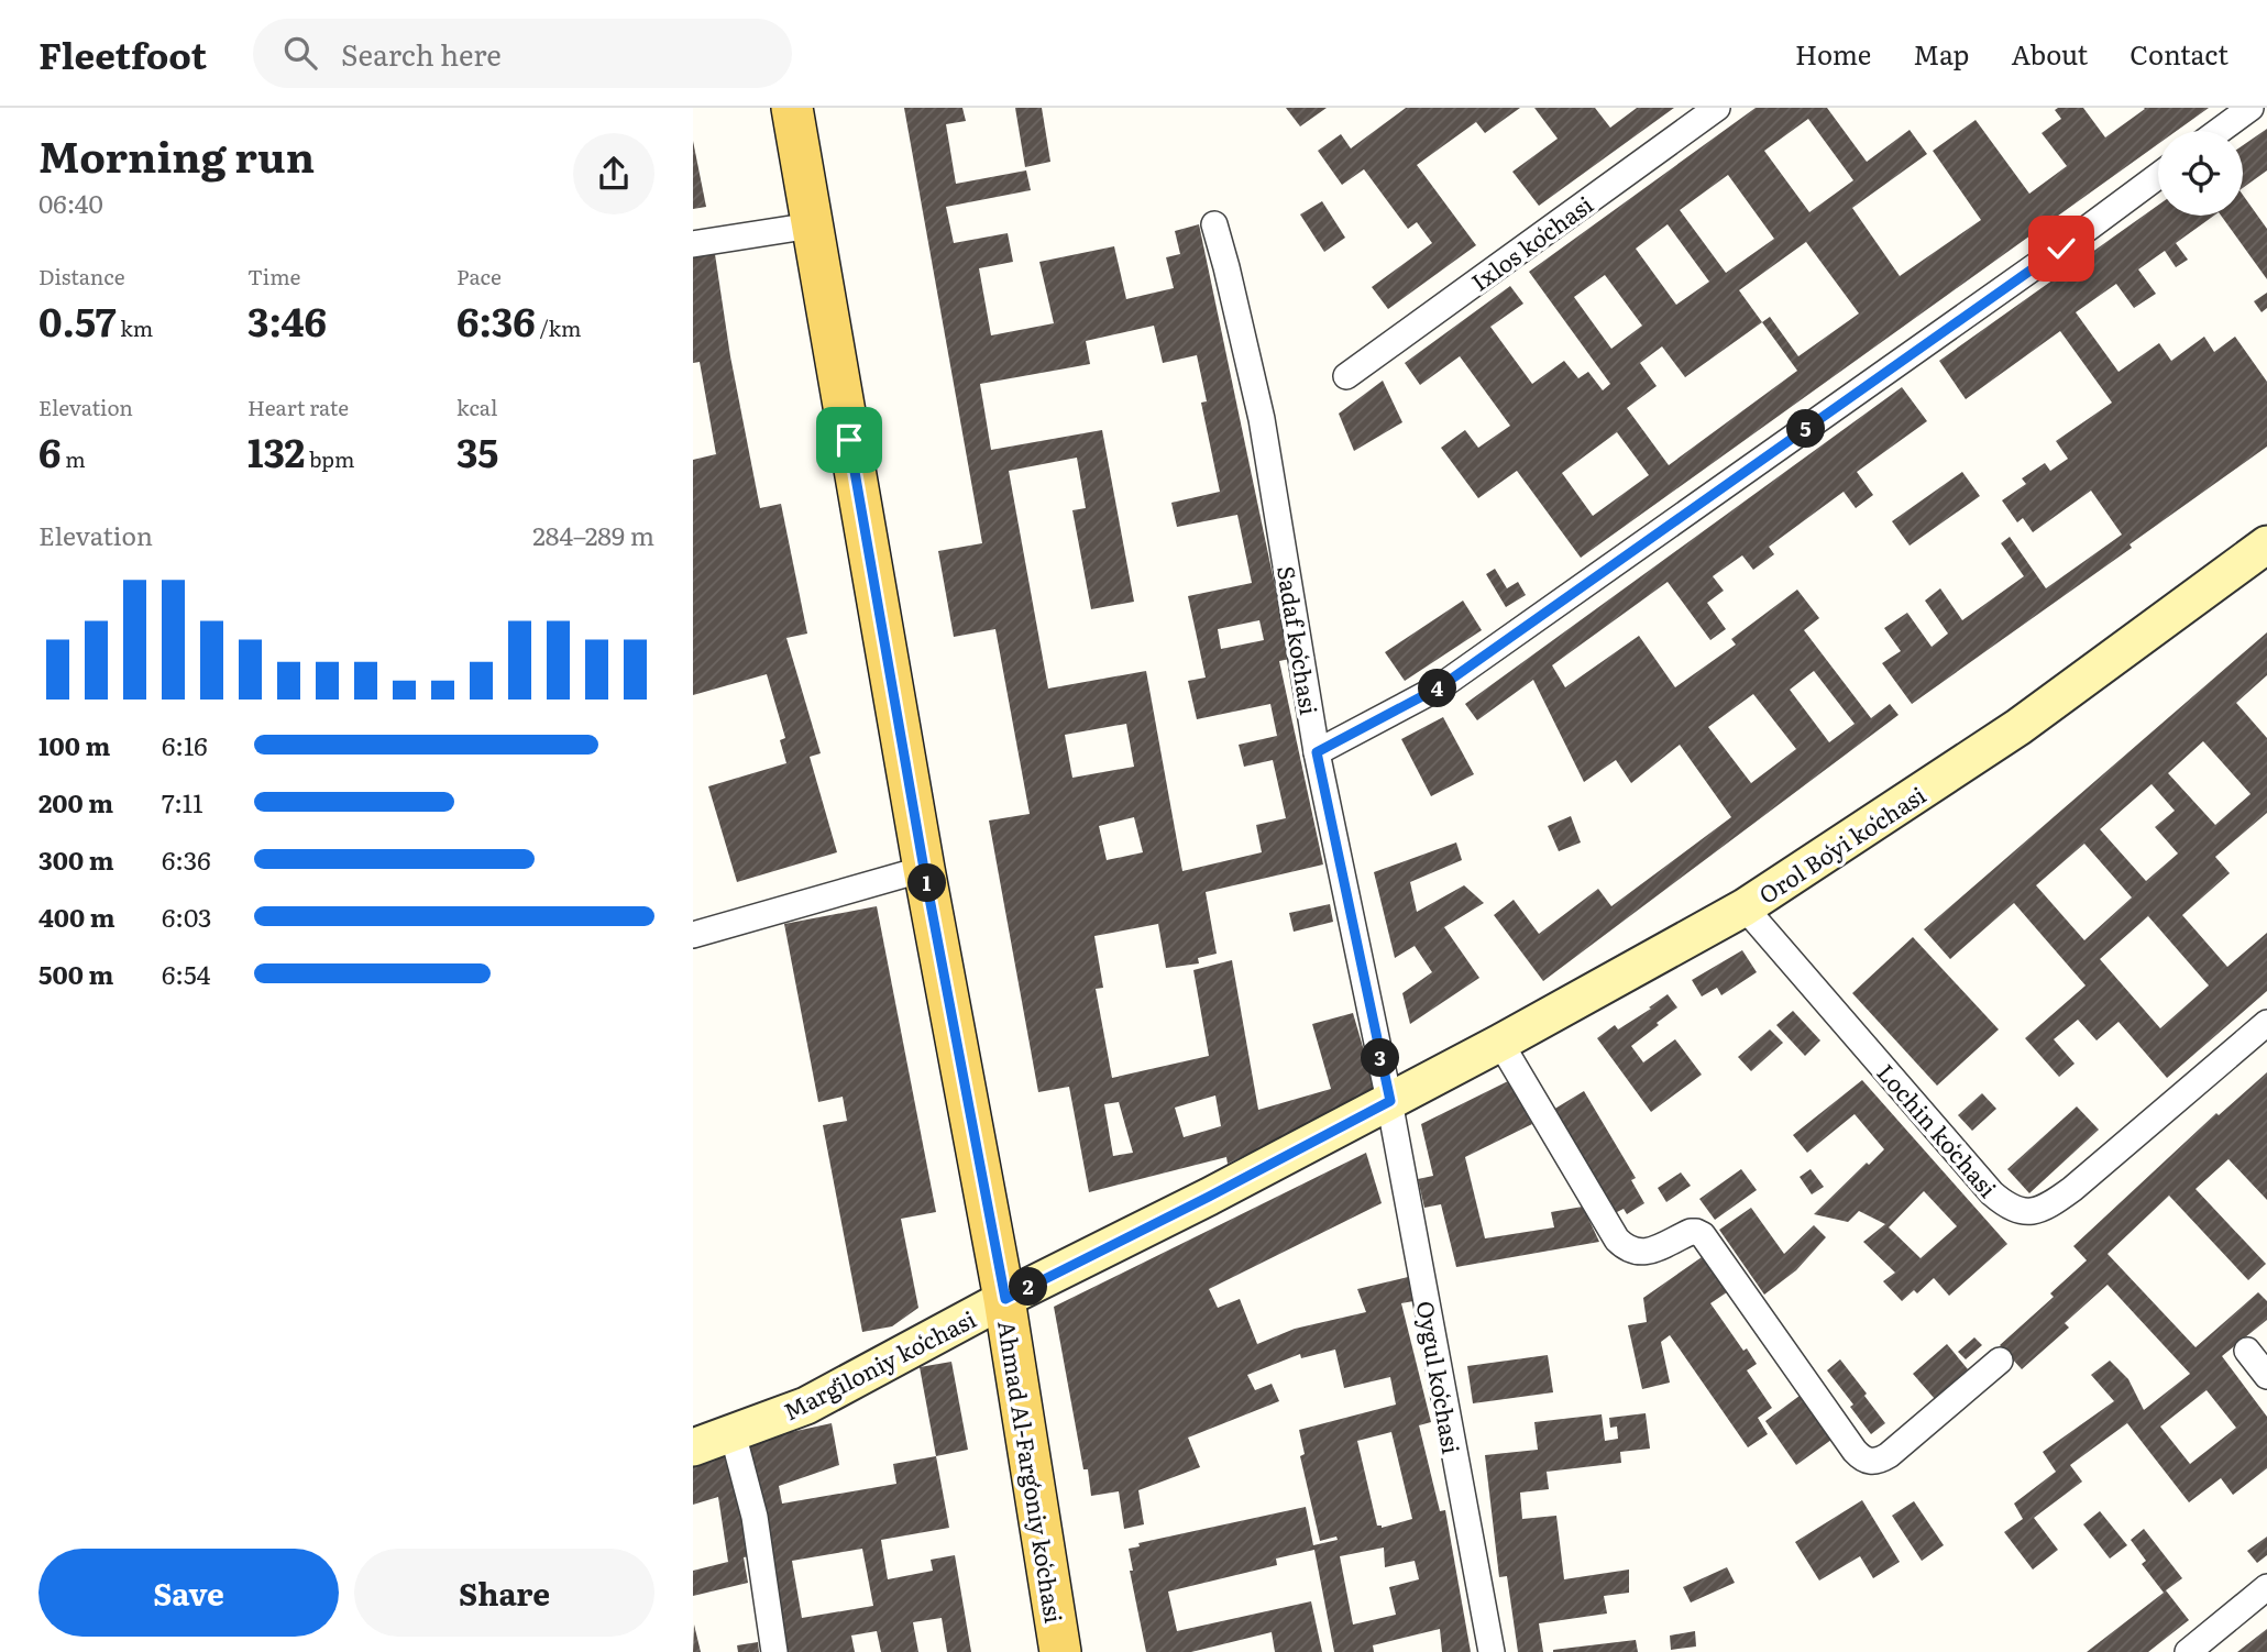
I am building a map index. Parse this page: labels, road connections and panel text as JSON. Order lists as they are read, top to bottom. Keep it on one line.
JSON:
{"streets":{"main road":["Ahmad Al-Fargʻoniy koʻchasi"],"street":["Ixlos koʻchasi","Sadaf koʻchasi","Orol Boʻyi koʻchasi","Lochin koʻchasi","Margʻiloniy koʻchasi","Oygul koʻchasi"]},"crossings":[["Sadaf koʻchasi","Orol Boʻyi koʻchasi"],["Sadaf koʻchasi","Margʻiloniy koʻchasi"],["Sadaf koʻchasi","Oygul koʻchasi"],["Orol Boʻyi koʻchasi","Lochin koʻchasi"],["Orol Boʻyi koʻchasi","Margʻiloniy koʻchasi"],["Orol Boʻyi koʻchasi","Oygul koʻchasi"],["Margʻiloniy koʻchasi","Oygul koʻchasi"],["Margʻiloniy koʻchasi","Ahmad Al-Fargʻoniy koʻchasi"]],"page":{"header":"Fleetfoot","search":"Search here","nav":["Home","Map","About","Contact"],"heading":["Morning run","06:40"],"stats":[["Distance","0.57 km"],["Time","3:46"],["Pace","6:36 /km"],["Elevation","6 m"],["Heart rate","132 bpm"],["kcal","35"]],"pins":["5","4","1","3","2"],"chart":["Elevation","284–289 m"],"list":[{"name":"100 m","note":"6:16"},{"name":"200 m","note":"7:11"},{"name":"300 m","note":"6:36"},{"name":"400 m","note":"6:03"},{"name":"500 m","note":"6:54"}],"buttons":["Save","Share"]}}
